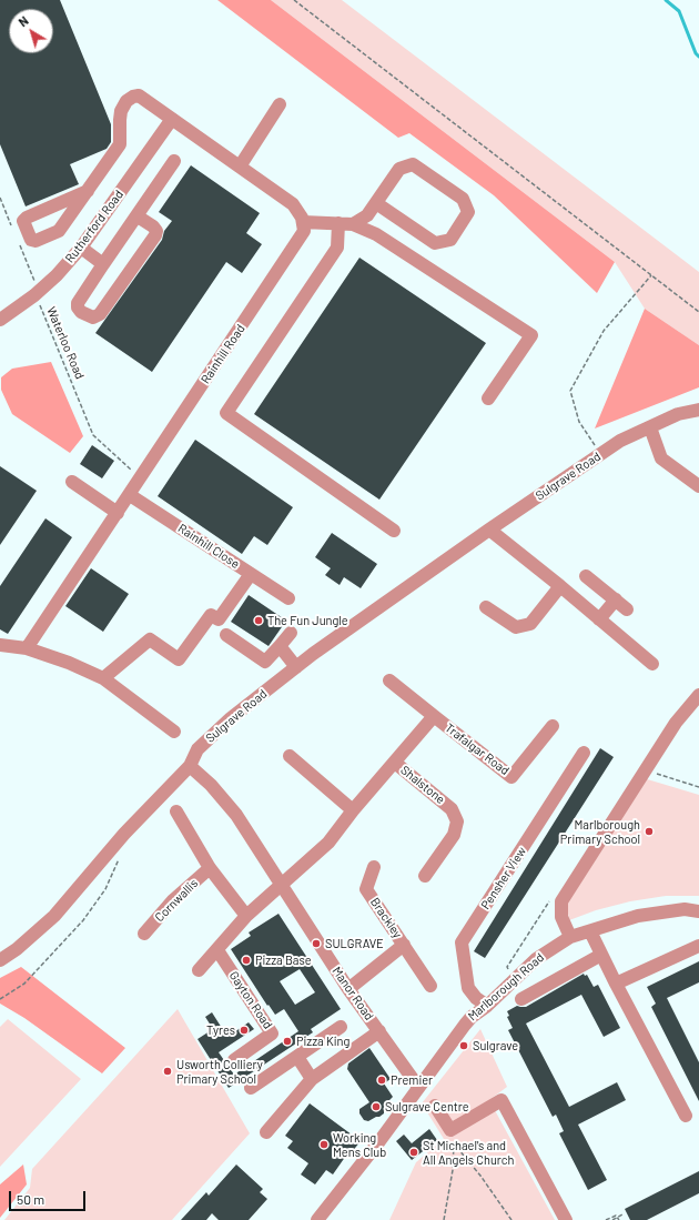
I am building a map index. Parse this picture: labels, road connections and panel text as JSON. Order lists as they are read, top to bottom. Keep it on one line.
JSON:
{"streets":{"street":["Rutherford Road","Rainhill Road","Sulgrave Road","Rainhill Close","Trafalgar Road","Shalstone","Pensher View","Cornwallis","Brackley","Marlborough Road","Manor Road","Gayton Road"],"path":["Waterloo Road"]},"crossings":[["Rutherford Road","Waterloo Road"],["Waterloo Road","Rainhill Road"],["Rainhill Road","Rainhill Close"],["Sulgrave Road","Manor Road"],["Trafalgar Road","Shalstone"],["Trafalgar Road","Manor Road"],["Pensher View","Marlborough Road"],["Brackley","Manor Road"],["Marlborough Road","Manor Road"]],"places":["The Fun Jungle","Marlborough Primary School","SULGRAVE","Pizza Base","Tyres","Pizza King","Sulgrave","Usworth Colliery Primary School","Premier","Sulgrave Centre","Working Mens Club","St Michael's and All Angels Church"],"scale_bar":"50 m","north":"top left"}
